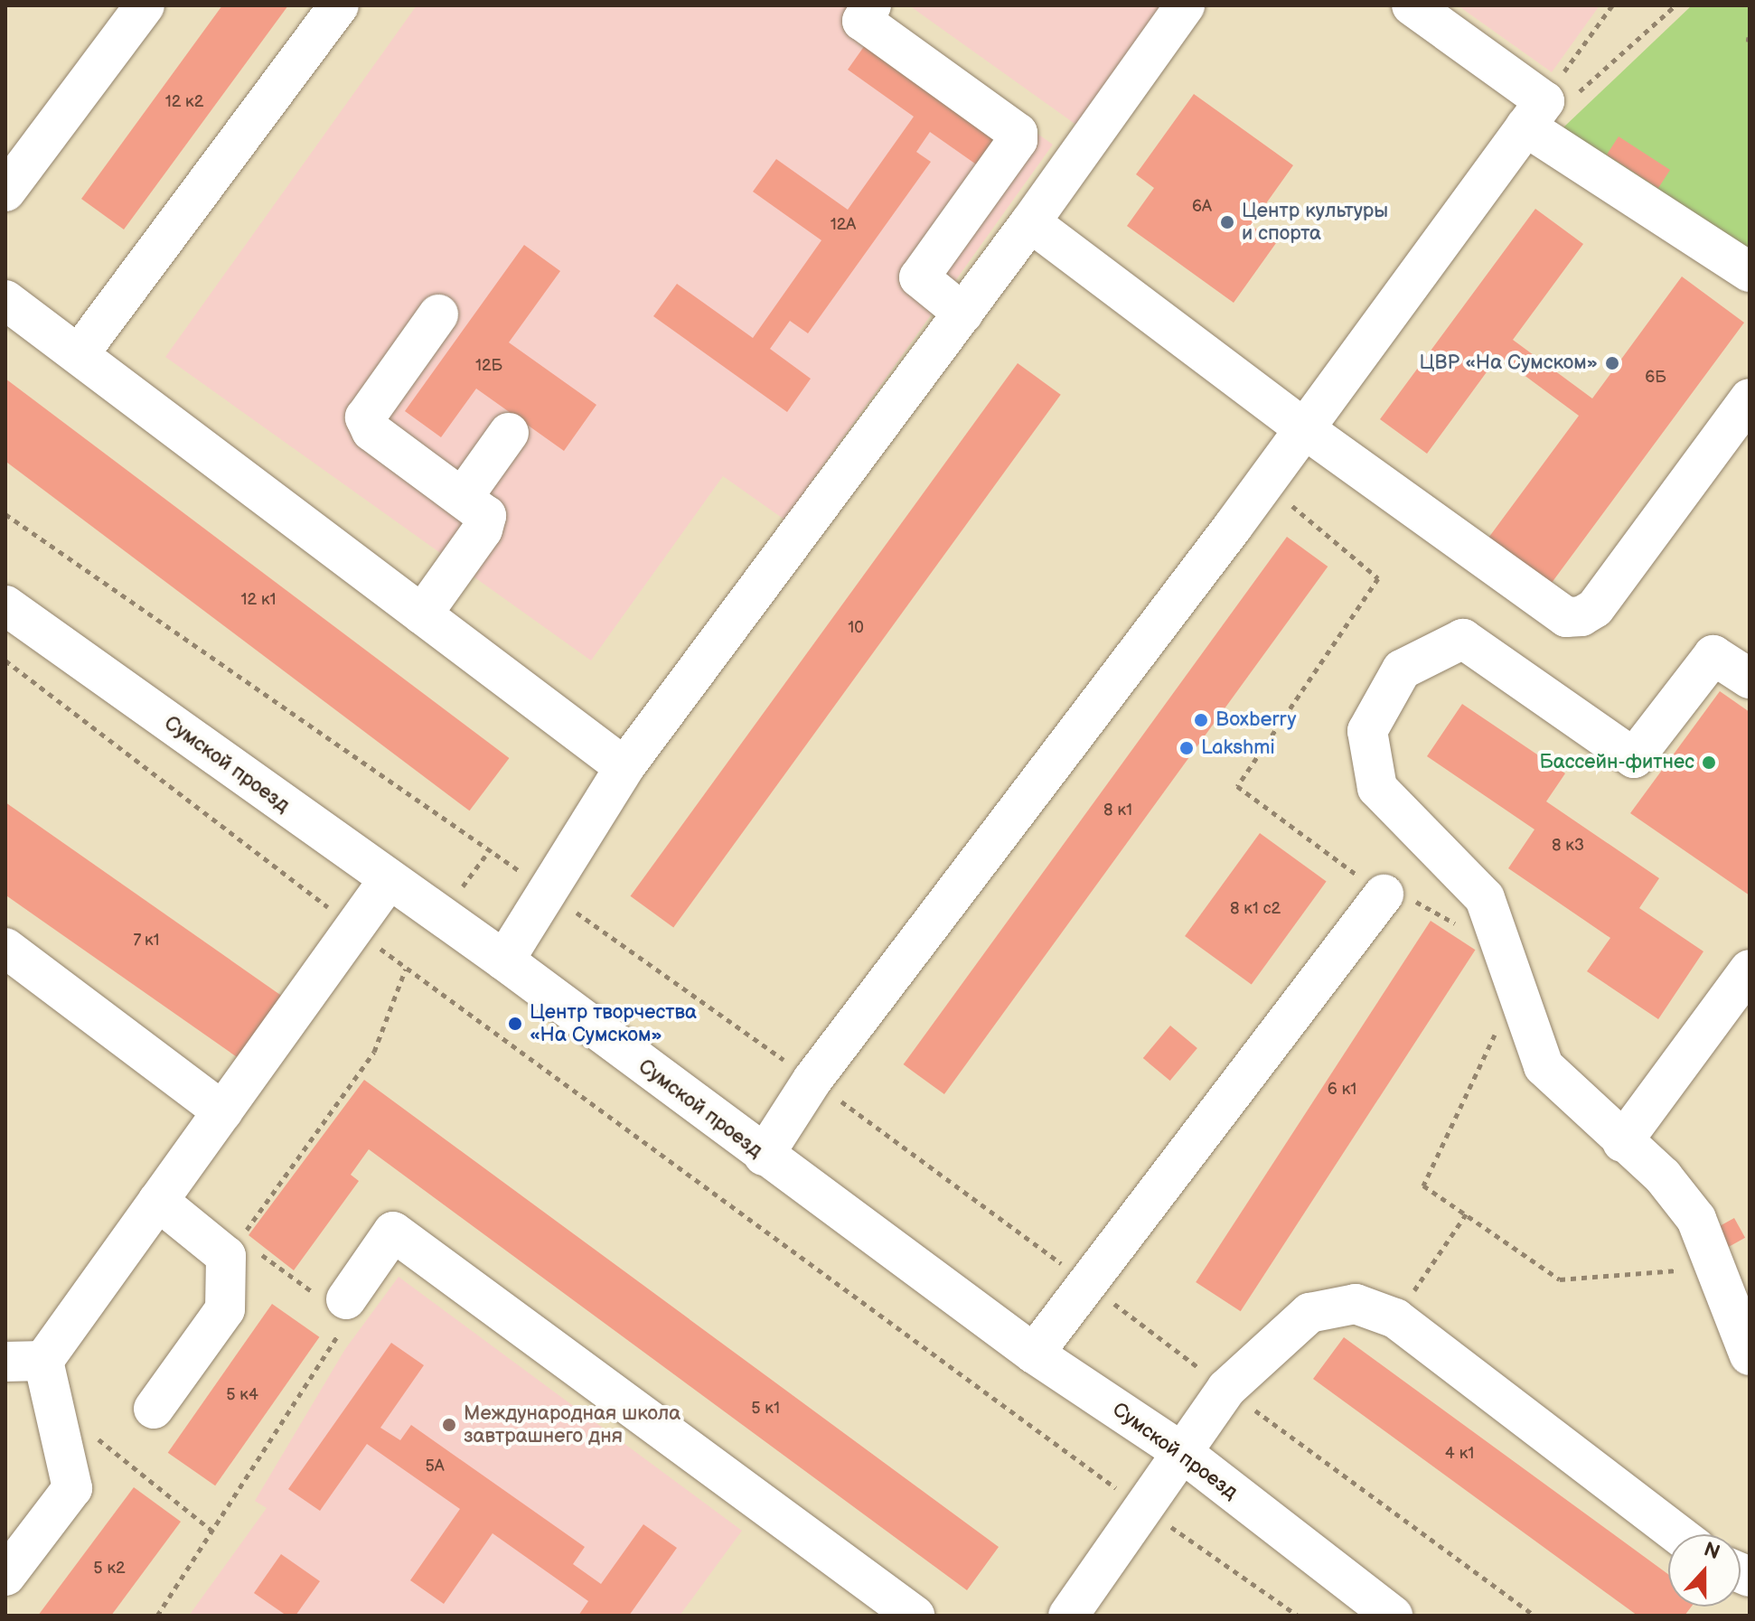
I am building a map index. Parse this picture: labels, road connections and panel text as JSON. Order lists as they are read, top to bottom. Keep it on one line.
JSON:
{"streets":{"street":["Сумской проезд"]},"places":["Центр культуры и спорта","ЦВР «На Сумском»","Boxberry","Lakshmi","Бассейн-фитнес","Центр творчества «На Сумском»","Международная школа завтрашнего дня"],"house_numbers":["12 к2","6А","12А","12Б","6Б","12 к1","10","8 к1","8 к3","8 к1 с2","7 к1","6 к1","5 к4","5 к1","4 к1","5А","5 к2"],"north":"top"}
